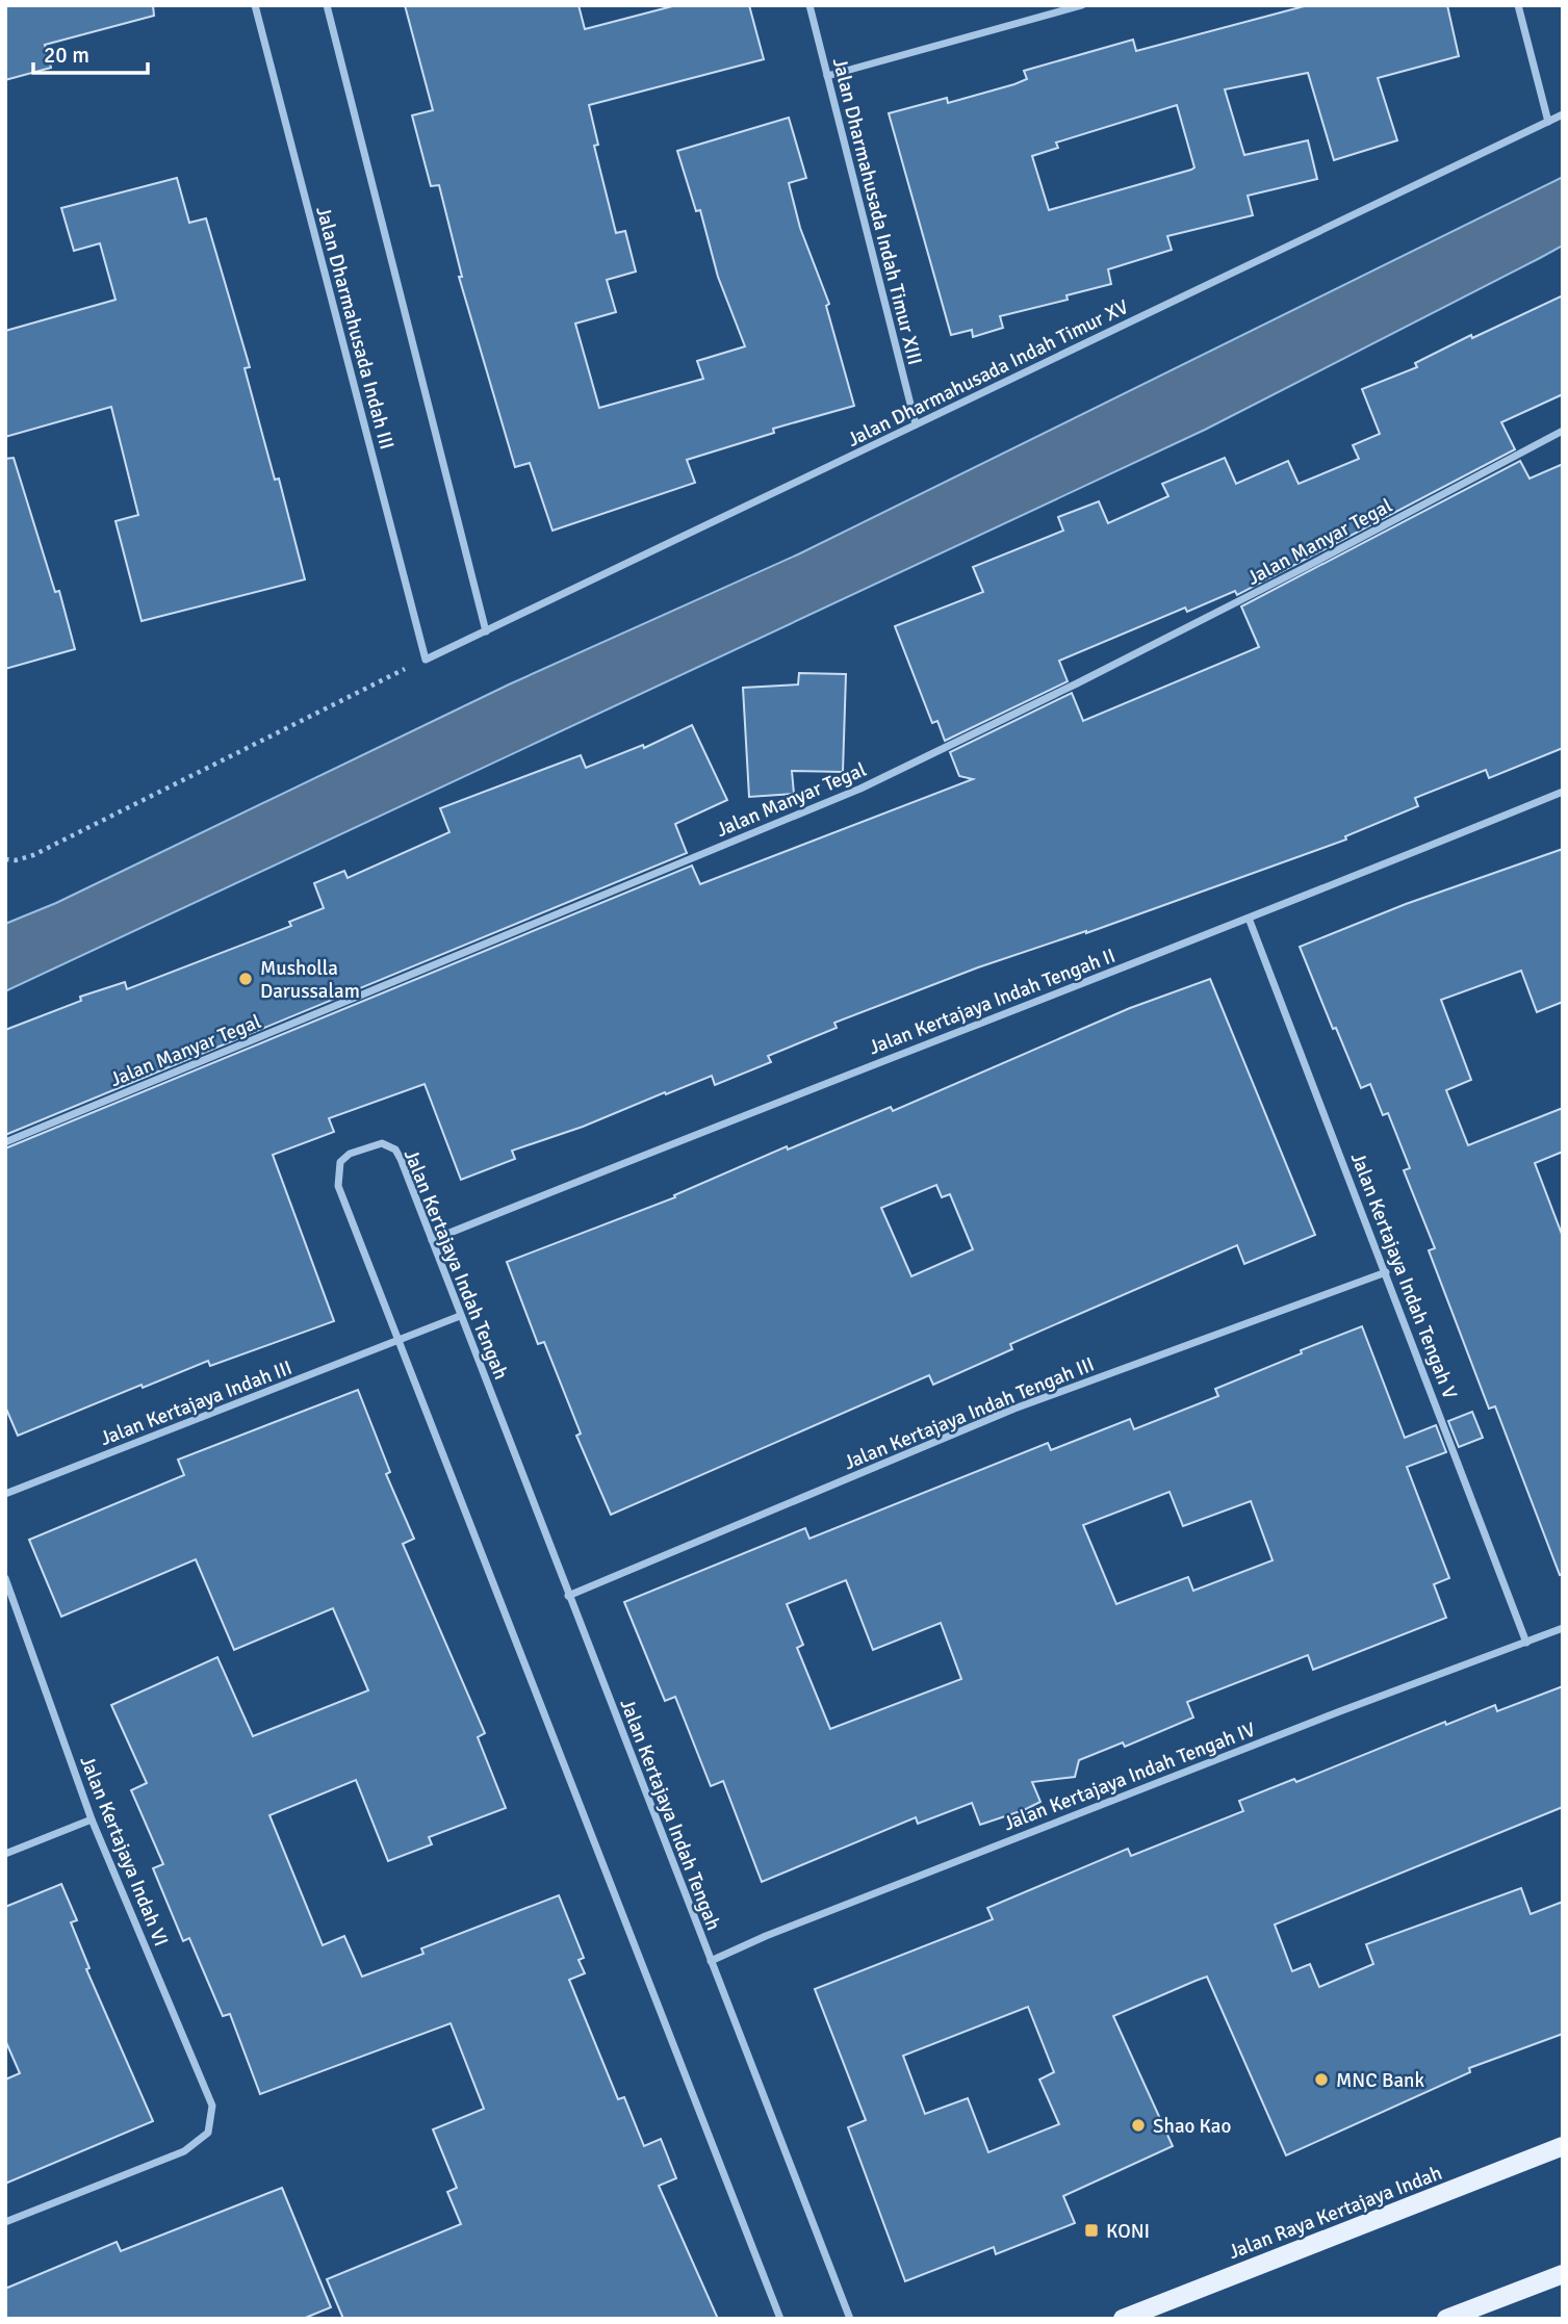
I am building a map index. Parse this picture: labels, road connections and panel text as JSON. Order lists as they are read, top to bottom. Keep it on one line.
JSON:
{"streets":{"main road":["Jalan Raya Kertajaya Indah"],"street":["Jalan Dharmahusada Indah Timur XIII","Jalan Dharmahusada Indah III","Jalan Dharmahusada Indah Timur XV","Jalan Manyar Tegal","Jalan Kertajaya Indah Tengah II","Jalan Kertajaya Indah Tengah","Jalan Kertajaya Indah Tengah V","Jalan Kertajaya Indah III","Jalan Kertajaya Indah Tengah III","Jalan Kertajaya Indah Tengah IV","Jalan Kertajaya Indah VI"]},"crossings":[["Jalan Dharmahusada Indah Timur XIII","Jalan Dharmahusada Indah Timur XV"],["Jalan Dharmahusada Indah III","Jalan Dharmahusada Indah Timur XV"],["Jalan Kertajaya Indah Tengah II","Jalan Kertajaya Indah Tengah"],["Jalan Kertajaya Indah Tengah II","Jalan Kertajaya Indah Tengah V"],["Jalan Kertajaya Indah Tengah","Jalan Kertajaya Indah III"],["Jalan Kertajaya Indah Tengah","Jalan Kertajaya Indah Tengah III"],["Jalan Kertajaya Indah Tengah","Jalan Kertajaya Indah Tengah IV"],["Jalan Kertajaya Indah Tengah V","Jalan Kertajaya Indah Tengah III"],["Jalan Kertajaya Indah Tengah V","Jalan Kertajaya Indah Tengah IV"]],"places":{"other":["Musholla Darussalam","MNC Bank","Shao Kao"],"transit":["KONI"]},"scale_bar":"20 m"}
